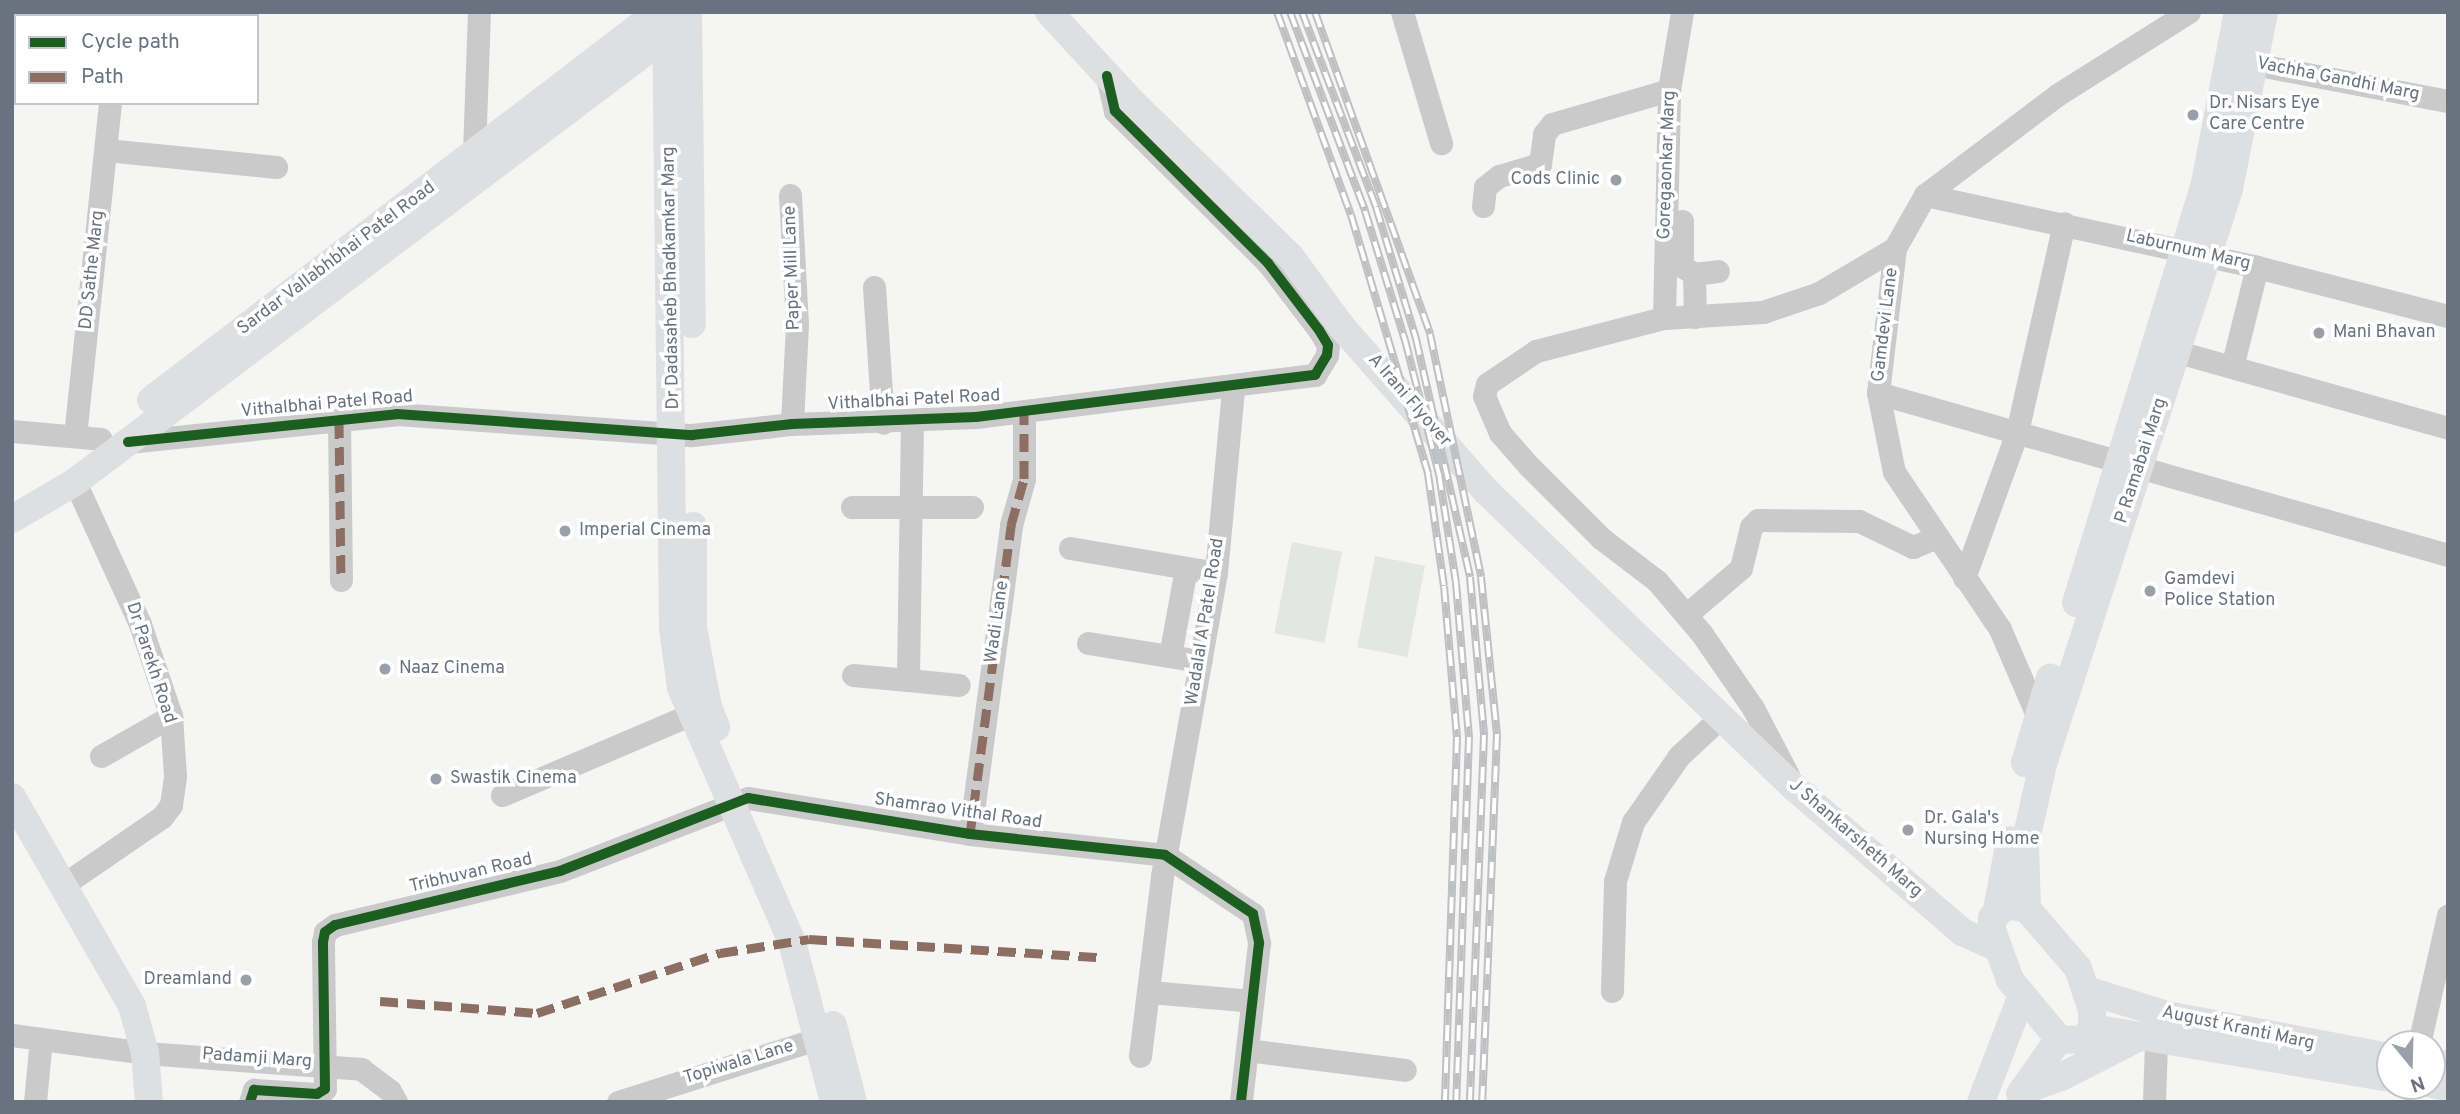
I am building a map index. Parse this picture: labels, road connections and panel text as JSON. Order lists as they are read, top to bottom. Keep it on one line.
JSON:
{"streets":{"main road":["Sardar Vallabhbhai Patel Road","Dr Dadasaheb Bhadkamkar Marg","A Irani Flyover","P Ramabai Marg","J Shankarsheth Marg","August Kranti Marg"],"street":["Vachha Gandhi Marg","Goregaonkar Marg","Laburnum Marg","Paper Mill Lane","DD Sathe Marg","Gamdevi Lane","Vithalbhai Patel Road","Wadi Lane","Wadalal A Patel Road","Dr Parekh Road","Shamrao Vithal Road","Tribhuvan Road","Padamji Marg","Topiwala Lane"]},"crossings":[["Vachha Gandhi Marg","P Ramabai Marg"],["Laburnum Marg","Gamdevi Lane"],["Laburnum Marg","P Ramabai Marg"],["Sardar Vallabhbhai Patel Road","DD Sathe Marg"],["Sardar Vallabhbhai Patel Road","Dr Dadasaheb Bhadkamkar Marg"],["Sardar Vallabhbhai Patel Road","Vithalbhai Patel Road"],["Sardar Vallabhbhai Patel Road","Dr Parekh Road"],["Paper Mill Lane","Vithalbhai Patel Road"],["DD Sathe Marg","Vithalbhai Patel Road"],["Dr Dadasaheb Bhadkamkar Marg","Vithalbhai Patel Road"],["Dr Dadasaheb Bhadkamkar Marg","Shamrao Vithal Road"],["Dr Dadasaheb Bhadkamkar Marg","Tribhuvan Road"],["Dr Dadasaheb Bhadkamkar Marg","Topiwala Lane"],["Gamdevi Lane","P Ramabai Marg"],["Vithalbhai Patel Road","A Irani Flyover"],["Vithalbhai Patel Road","Wadi Lane"],["Vithalbhai Patel Road","Wadalal A Patel Road"],["A Irani Flyover","J Shankarsheth Marg"],["P Ramabai Marg","J Shankarsheth Marg"],["Wadi Lane","Shamrao Vithal Road"],["Wadalal A Patel Road","Shamrao Vithal Road"],["Shamrao Vithal Road","Tribhuvan Road"],["Tribhuvan Road","Padamji Marg"]],"places":["Dr. Nisars Eye Care Centre","Cods Clinic","Mani Bhavan","Imperial Cinema","Gamdevi Police Station","Naaz Cinema","Swastik Cinema","Dr. Gala's Nursing Home","Dreamland"],"legend":["Cycle path","Path"],"north":"bottom"}
